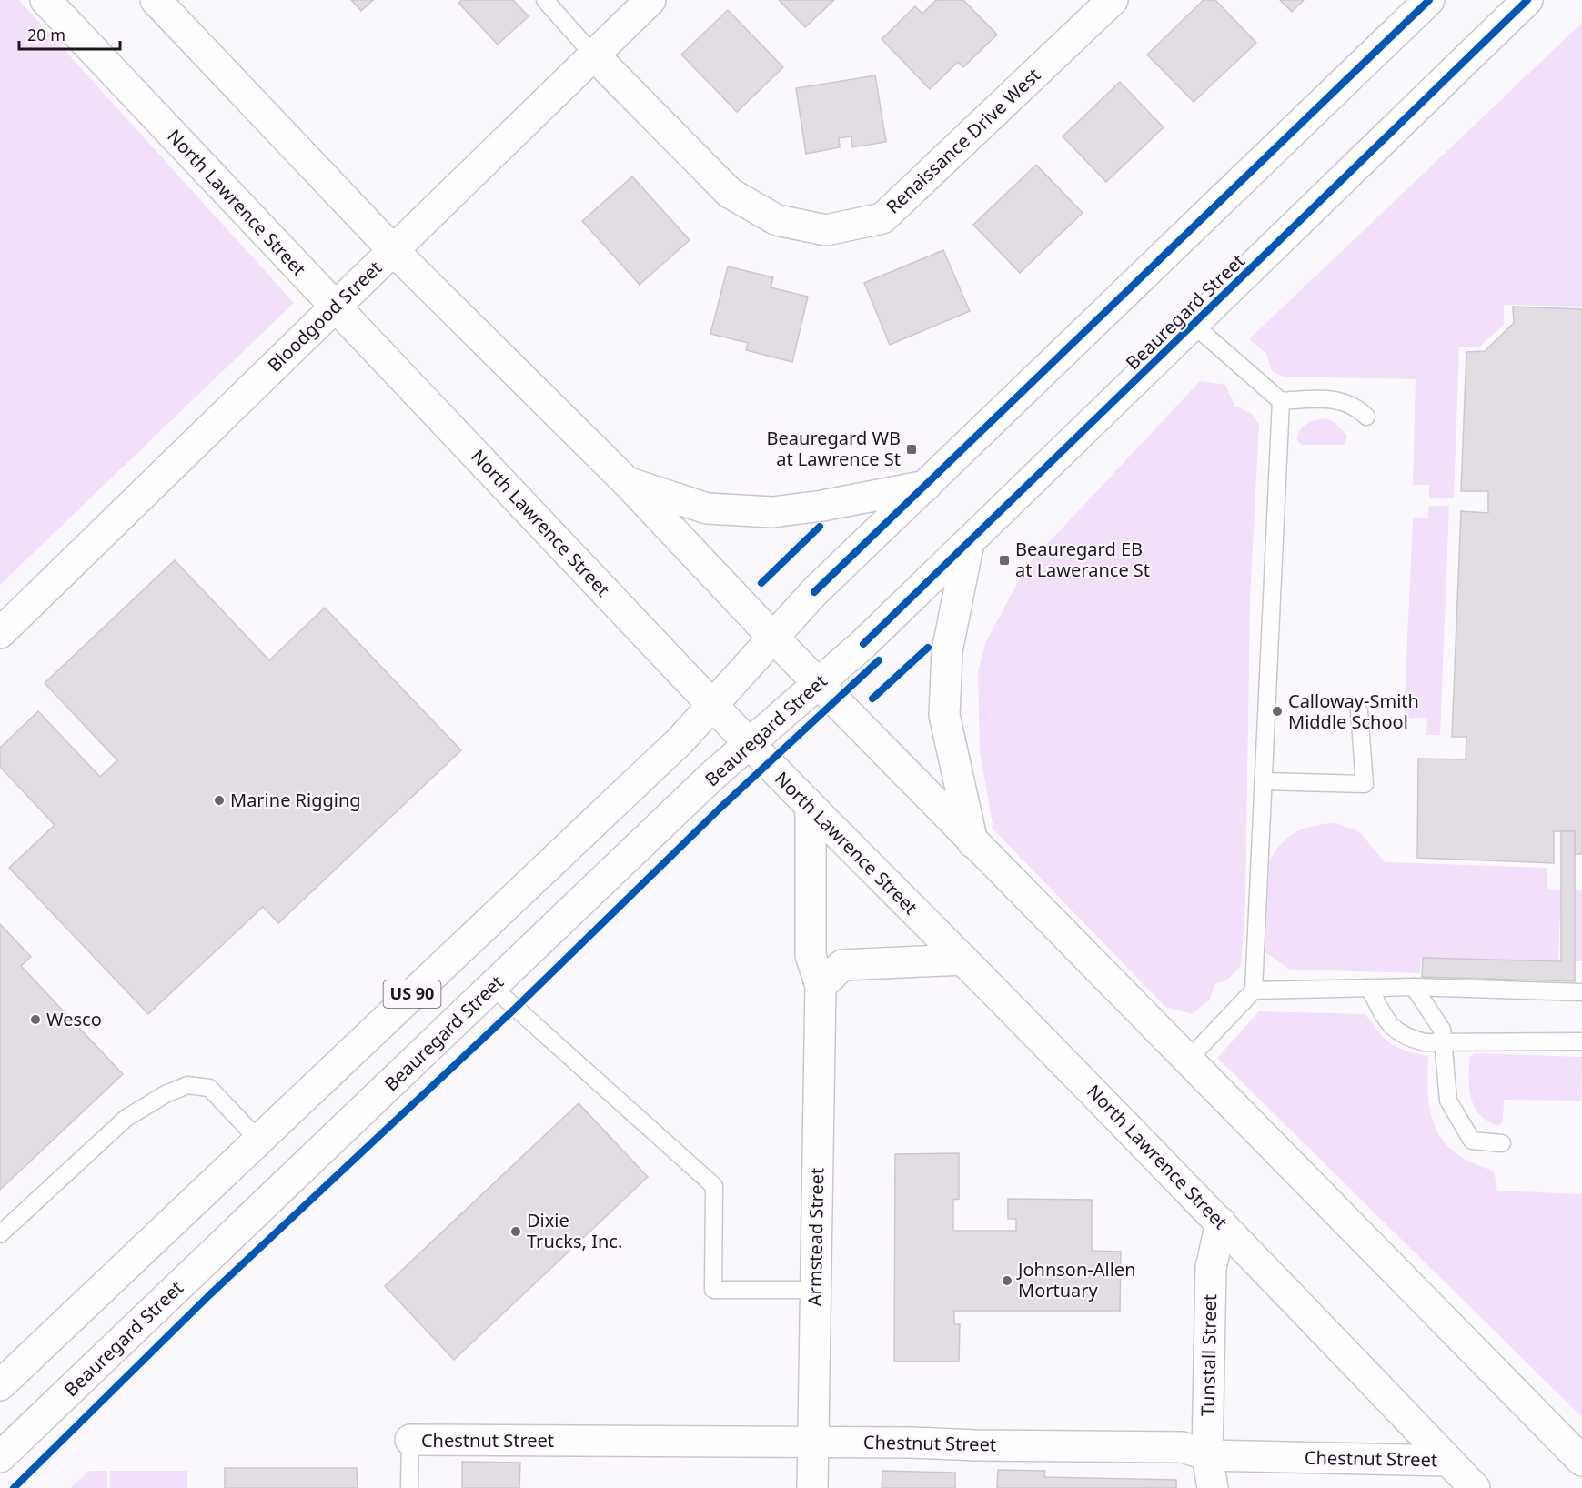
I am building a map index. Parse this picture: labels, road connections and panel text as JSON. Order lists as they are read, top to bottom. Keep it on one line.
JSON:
{"streets":{"street":["Renaissance Drive West","North Lawrence Street","Beauregard Street","Bloodgood Street","US 90","Armstead Street","Tunstall Street","Chestnut Street"]},"crossings":[["Renaissance Drive West","Bloodgood Street"],["North Lawrence Street","Beauregard Street"],["North Lawrence Street","Bloodgood Street"],["North Lawrence Street","US 90"],["North Lawrence Street","Armstead Street"],["North Lawrence Street","Tunstall Street"],["North Lawrence Street","Chestnut Street"],["Armstead Street","Chestnut Street"],["Tunstall Street","Chestnut Street"]],"places":{"transit":["Beauregard WB at Lawrence St","Beauregard EB at Lawerance St"],"other":["Calloway-Smith Middle School","Marine Rigging","Wesco","Dixie Trucks, Inc.","Johnson-Allen Mortuary"]},"scale_bar":"20 m"}
